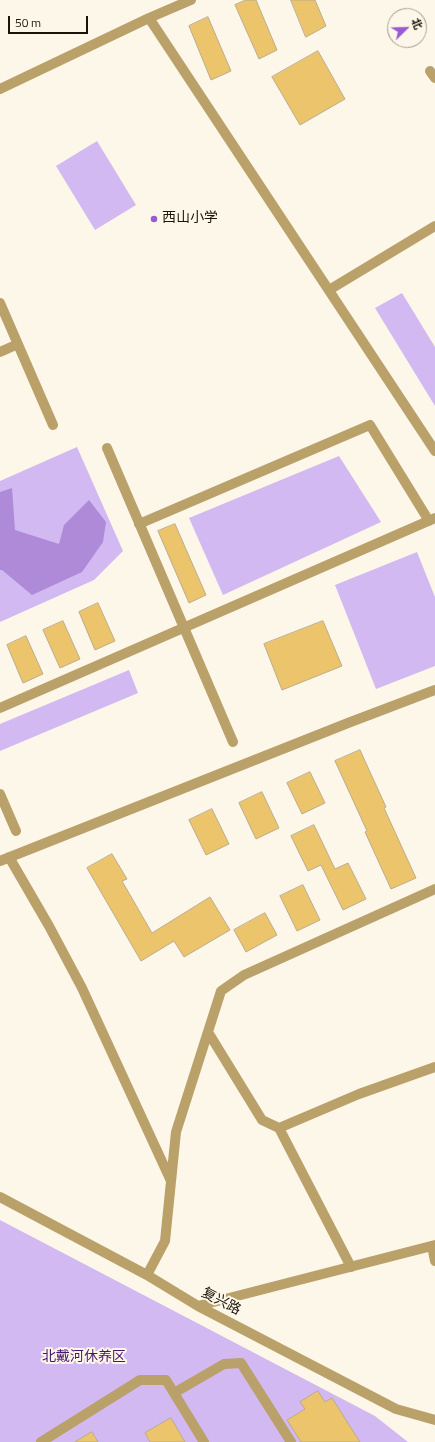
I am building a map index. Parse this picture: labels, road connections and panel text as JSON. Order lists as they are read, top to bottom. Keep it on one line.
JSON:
{"streets":{"street":["复兴路"]},"parks":["北戴河休养区"],"places":["西山小学"],"scale_bar":"50 m","north":"top right"}
